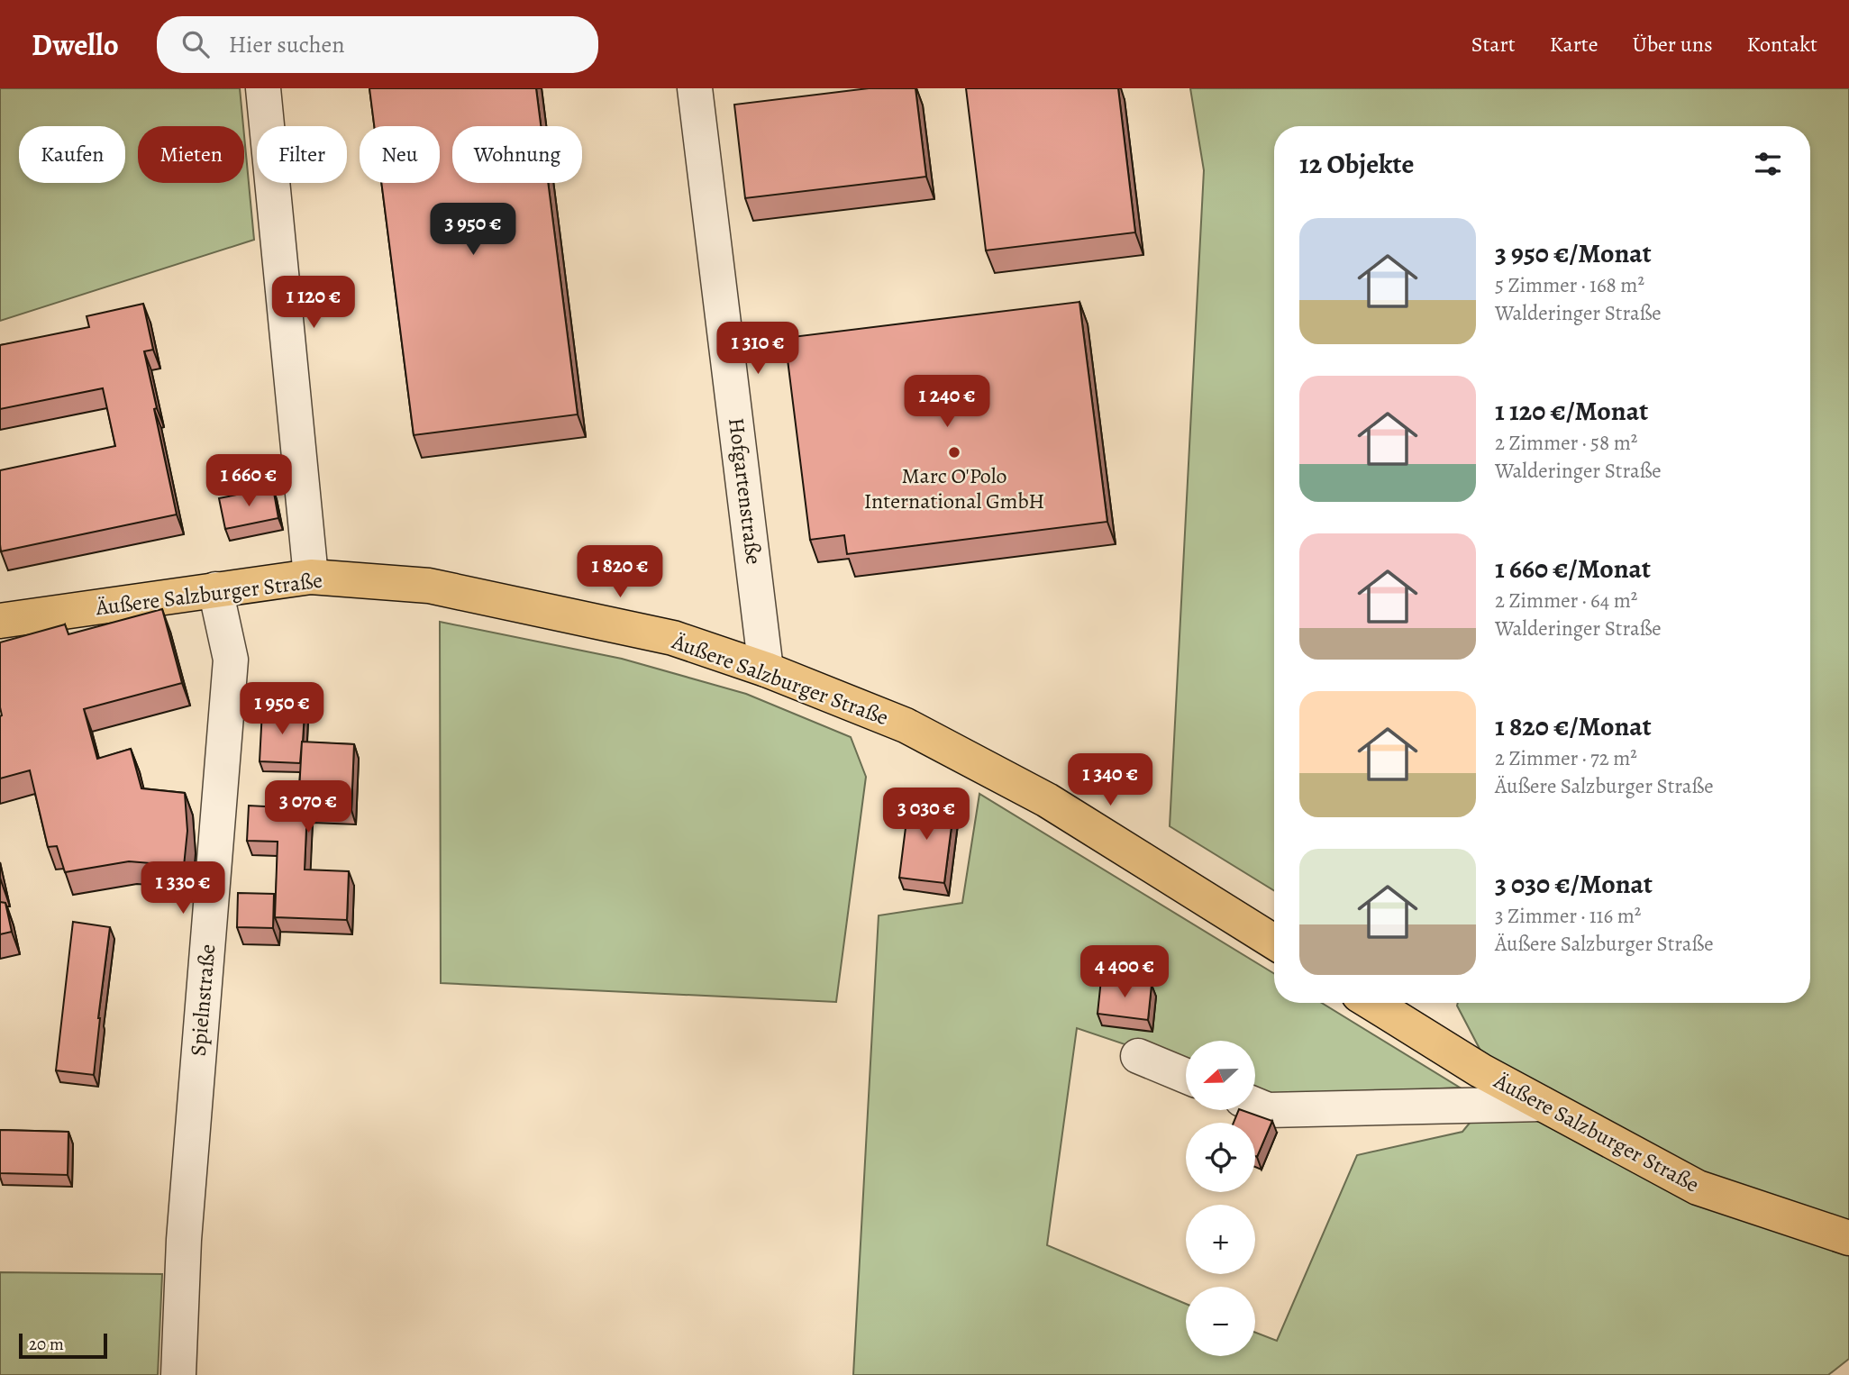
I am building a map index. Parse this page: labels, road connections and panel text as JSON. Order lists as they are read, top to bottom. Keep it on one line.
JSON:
{"streets":{"main road":["Äußere Salzburger Straße"],"street":["Hofgartenstraße","Spielnstraße"]},"crossings":[["Hofgartenstraße","Äußere Salzburger Straße"],["Äußere Salzburger Straße","Spielnstraße"]],"places":["Marc O'Polo International GmbH"],"scale_bar":"20 m","north":"left","page":{"header":"Dwello","search":"Hier suchen","nav":["Start","Karte","Über uns","Kontakt"],"chip":["Kaufen","Mieten","Filter","Neu","Wohnung"],"heading":"12 Objekte","list":[{"name":"3 950 €/Monat","note":"5 Zimmer · 168 m² · Walderinger Straße"},{"name":"1 120 €/Monat","note":"2 Zimmer · 58 m² · Walderinger Straße"},{"name":"1 660 €/Monat","note":"2 Zimmer · 64 m² · Walderinger Straße"},{"name":"1 820 €/Monat","note":"2 Zimmer · 72 m² · Äußere Salzburger Straße"},{"name":"3 030 €/Monat","note":"3 Zimmer · 116 m² · Äußere Salzburger Straße"}],"price":["3 950 €","1 120 €","1 310 €","1 240 €","1 660 €","1 820 €","1 950 €","1 340 €","3 070 €","3 030 €","1 330 €","4 400 €"],"map_buttons":["+","−"],"scale":"20 m"}}
